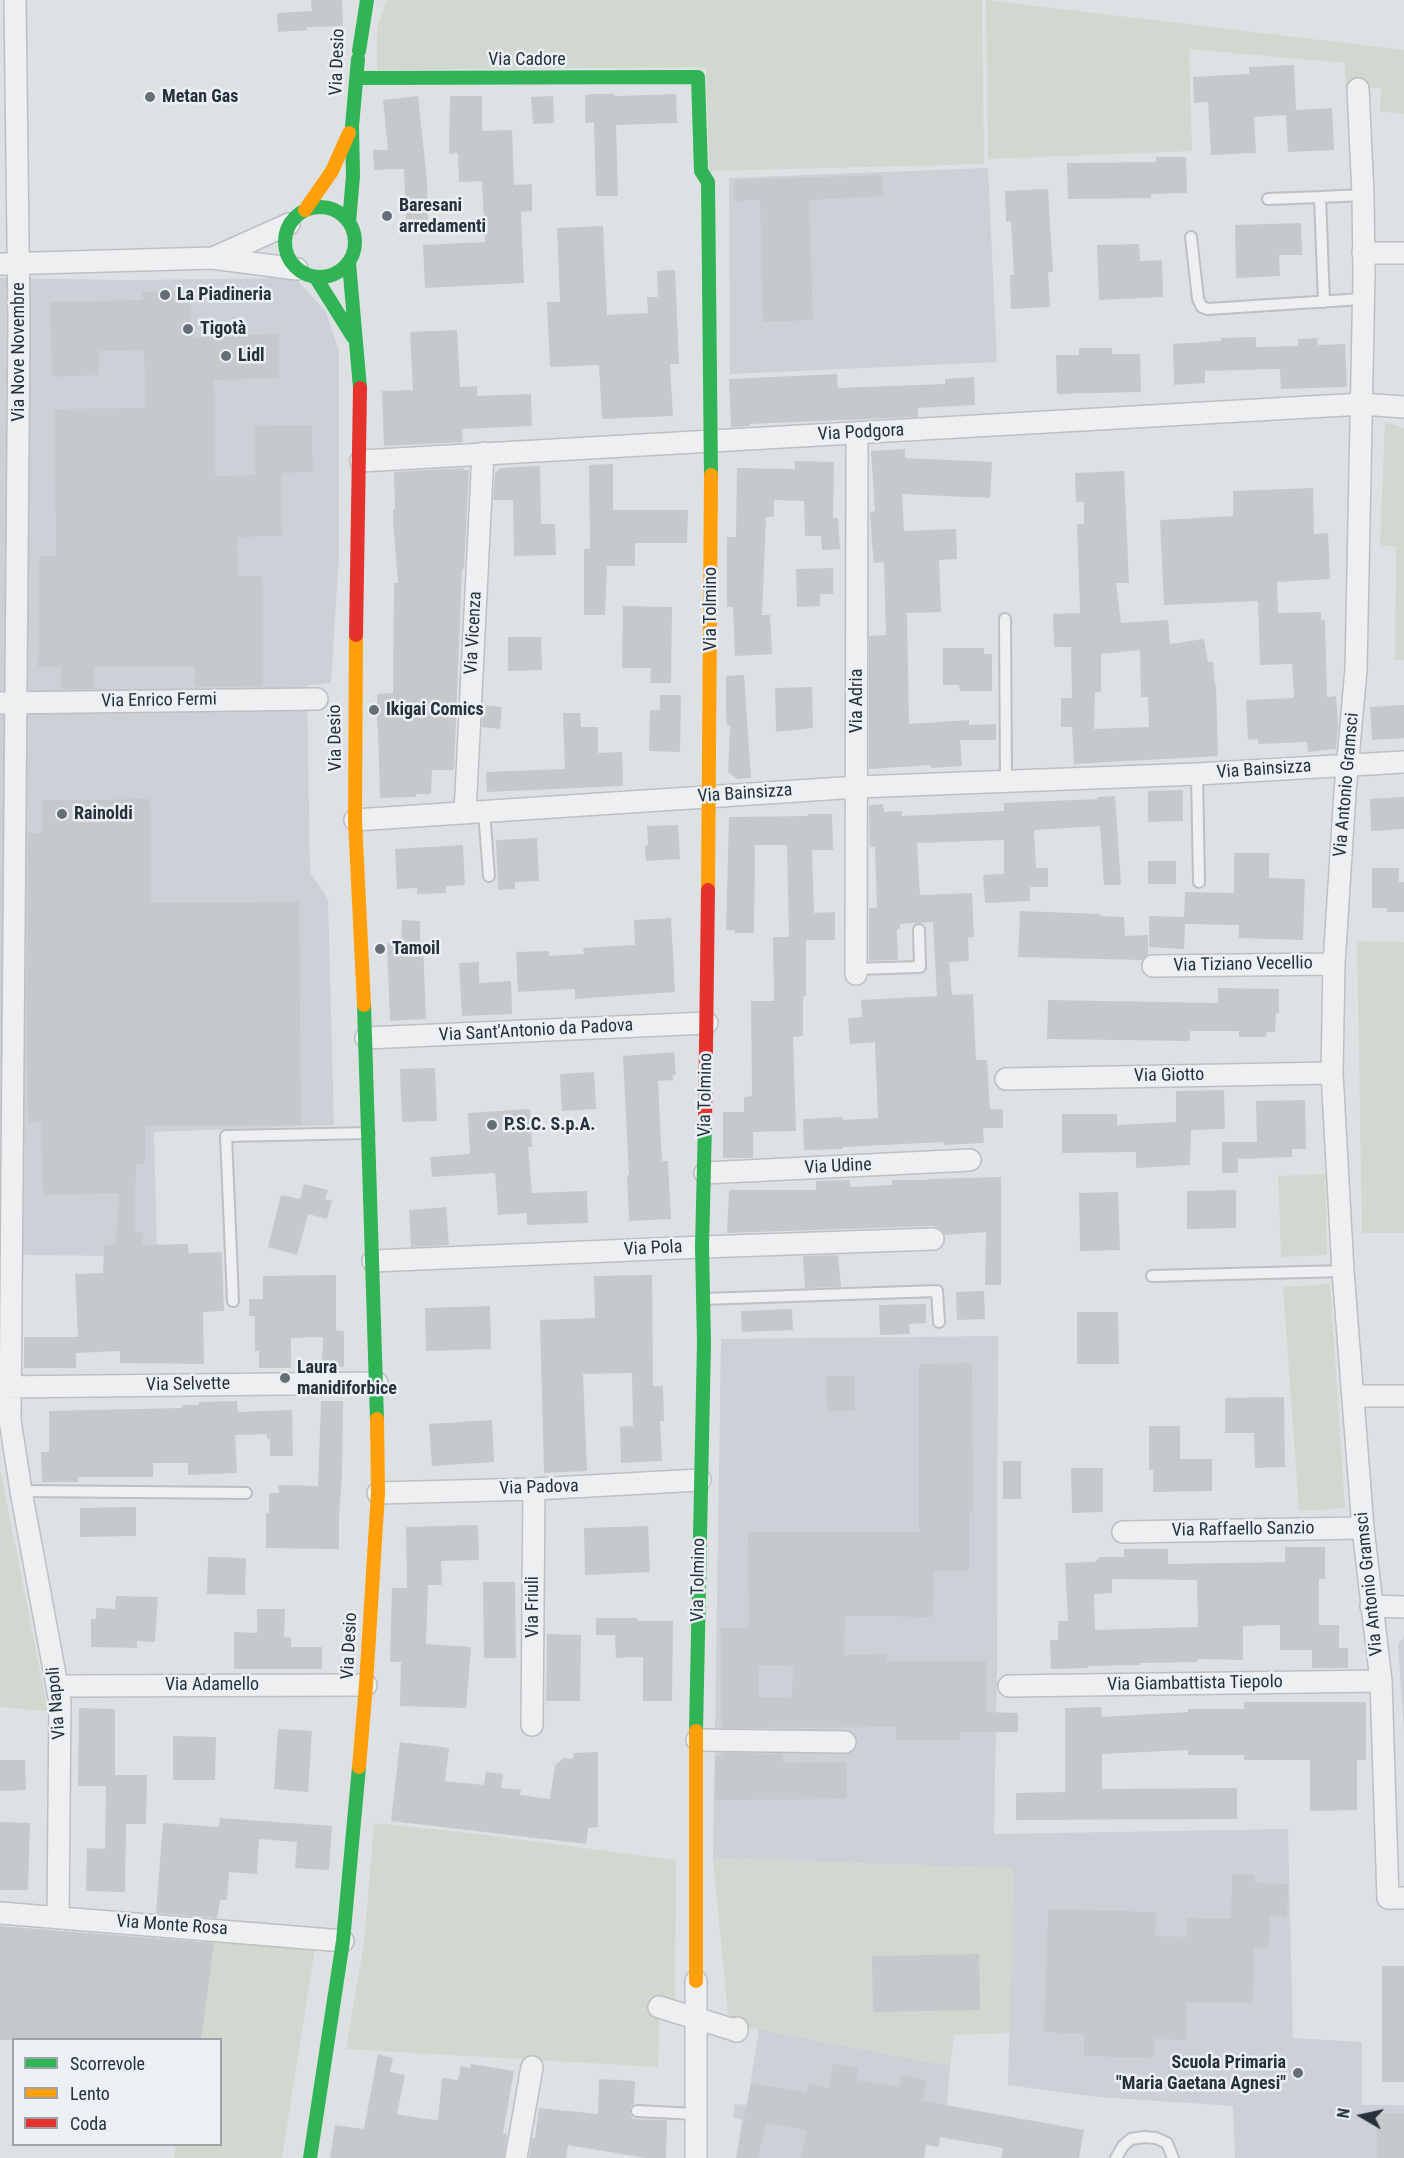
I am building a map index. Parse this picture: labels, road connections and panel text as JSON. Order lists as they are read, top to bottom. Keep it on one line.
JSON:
{"streets":{"main road":["Via Cadore","Via Desio","Via Tolmino"],"street":["Via Nove Novembre","Via Podgora","Via Vicenza","Via Enrico Fermi","Via Adria","Via Bainsizza","Via Antonio Gramsci","Via Tiziano Vecellio","Via Sant'Antonio da Padova","Via Giotto","Via Udine","Via Pola","Via Selvette","Via Padova","Via Raffaello Sanzio","Via Friuli","Via Giambattista Tiepolo","Via Adamello","Via Napoli","Via Monte Rosa"]},"crossings":[["Via Cadore","Via Desio"],["Via Cadore","Via Tolmino"],["Via Desio","Via Podgora"],["Via Desio","Via Bainsizza"],["Via Desio","Via Sant'Antonio da Padova"],["Via Desio","Via Pola"],["Via Desio","Via Selvette"],["Via Desio","Via Padova"],["Via Desio","Via Adamello"],["Via Desio","Via Monte Rosa"],["Via Nove Novembre","Via Enrico Fermi"],["Via Nove Novembre","Via Napoli"],["Via Podgora","Via Tolmino"],["Via Podgora","Via Vicenza"],["Via Podgora","Via Adria"],["Via Podgora","Via Antonio Gramsci"],["Via Tolmino","Via Bainsizza"],["Via Tolmino","Via Sant'Antonio da Padova"],["Via Tolmino","Via Udine"],["Via Tolmino","Via Pola"],["Via Tolmino","Via Padova"],["Via Vicenza","Via Bainsizza"],["Via Enrico Fermi","Via Napoli"],["Via Adria","Via Bainsizza"],["Via Bainsizza","Via Antonio Gramsci"],["Via Antonio Gramsci","Via Tiziano Vecellio"],["Via Antonio Gramsci","Via Giotto"],["Via Antonio Gramsci","Via Raffaello Sanzio"],["Via Antonio Gramsci","Via Giambattista Tiepolo"],["Via Selvette","Via Napoli"],["Via Padova","Via Friuli"],["Via Adamello","Via Napoli"],["Via Napoli","Via Monte Rosa"]],"places":["Metan Gas","Baresani arredamenti","La Piadineria","Tigotà","Lidl","Ikigai Comics","Rainoldi","Tamoil","P.S.C. S.p.A.","Laura manidiforbice","Scuola Primaria \"Maria Gaetana Agnesi\""],"legend":["Scorrevole","Lento","Coda"],"north":"left"}
